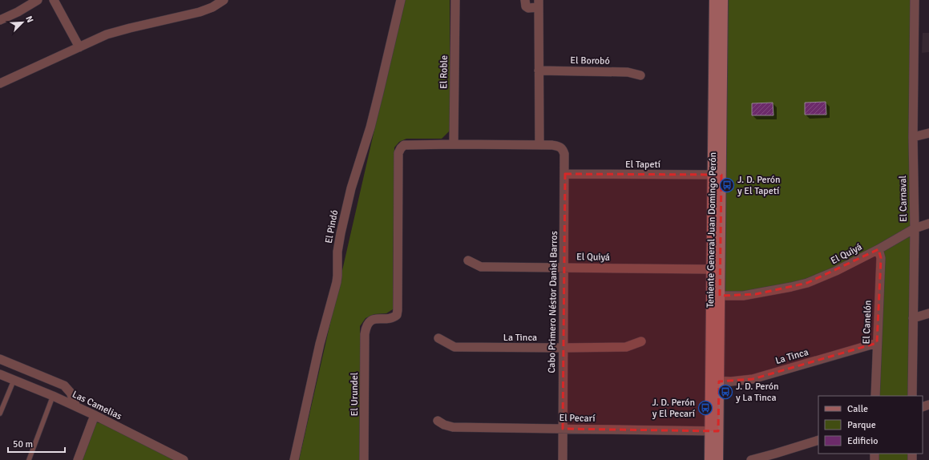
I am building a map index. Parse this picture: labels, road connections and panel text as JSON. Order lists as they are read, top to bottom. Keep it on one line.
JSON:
{"streets":{"main road":["Teniente General Juan Domingo Perón"],"street":["El Borobó","El Roble","El Tapetí","El Carnaval","El Pindó","El Quiyá","Cabo Primero Néstor Daniel Barros","El Canelón","La Tinca","El Urundel","Las Camelias","El Pecarí"]},"crossings":[["El Roble","El Urundel"],["El Tapetí","Teniente General Juan Domingo Perón"],["El Tapetí","Cabo Primero Néstor Daniel Barros"],["El Carnaval","El Quiyá"],["Teniente General Juan Domingo Perón","El Quiyá"],["Teniente General Juan Domingo Perón","La Tinca"],["Teniente General Juan Domingo Perón","El Pecarí"],["El Quiyá","Cabo Primero Néstor Daniel Barros"],["El Quiyá","El Canelón"],["Cabo Primero Néstor Daniel Barros","La Tinca"],["Cabo Primero Néstor Daniel Barros","El Pecarí"],["El Canelón","La Tinca"]],"places":{"bus stop":["J. D. Perón y El Tapetí","J. D. Perón y La Tinca","J. D. Perón y El Pecarí"]},"legend":["Calle","Parque","Edificio"],"scale_bar":"50 m","north":"top right"}
